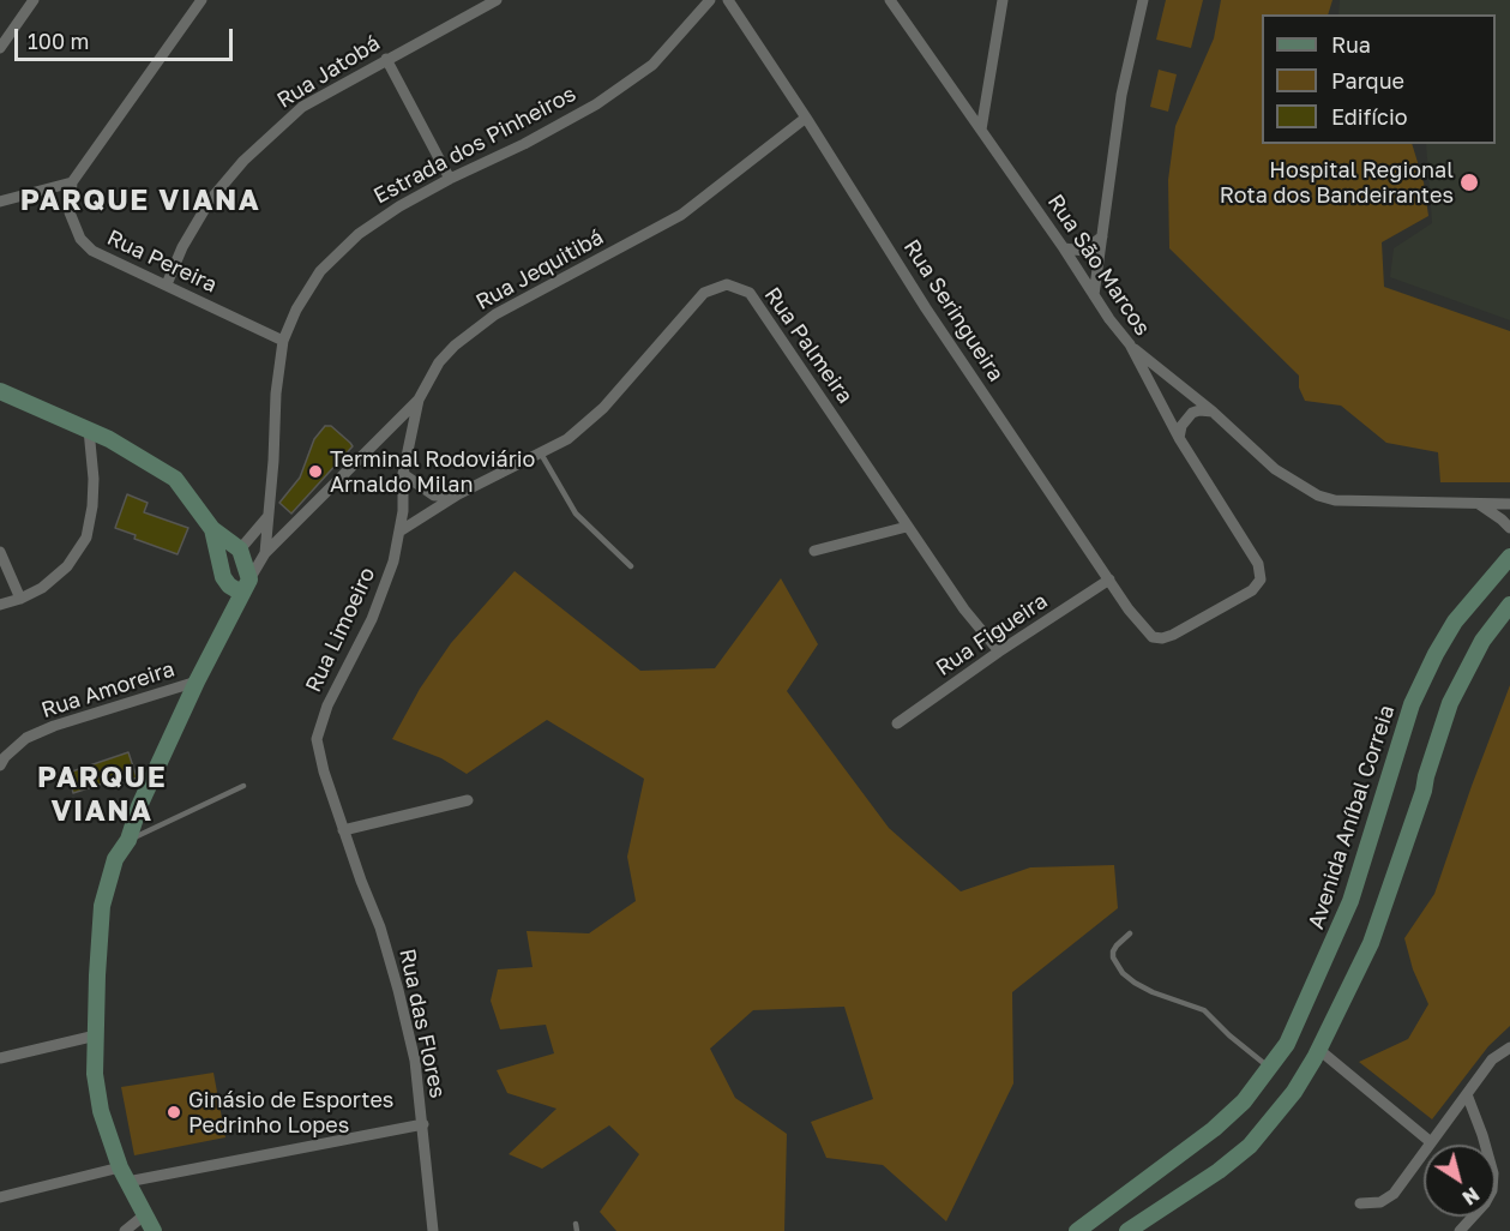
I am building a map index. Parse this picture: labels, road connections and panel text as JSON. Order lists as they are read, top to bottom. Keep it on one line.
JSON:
{"streets":{"main road":["Estrada dos Pinheiros","Avenida Aníbal Correia"],"street":["Rua Jatobá","Rua Pereira","Rua São Marcos","Rua Jequitibá","Rua Seringueira","Rua Palmeira","Rua Limoeiro","Rua Figueira","Rua Amoreira","Rua das Flores"]},"crossings":[["Rua Jatobá","Rua Pereira"],["Estrada dos Pinheiros","Rua Pereira"],["Estrada dos Pinheiros","Rua Jequitibá"],["Estrada dos Pinheiros","Rua Amoreira"],["Rua São Marcos","Rua Seringueira"],["Rua Jequitibá","Rua Seringueira"],["Rua Jequitibá","Rua Limoeiro"],["Rua Seringueira","Rua Figueira"],["Rua Palmeira","Rua Limoeiro"],["Rua Palmeira","Rua Figueira"],["Rua Limoeiro","Rua das Flores"]],"districts":["PARQUE VIANA","PARQUE VIANA"],"places":["Hospital Regional Rota dos Bandeirantes","Terminal Rodoviário Arnaldo Milan","Ginásio de Esportes Pedrinho Lopes"],"legend":["Rua","Parque","Edifício"],"scale_bar":"100 m","north":"bottom right"}
